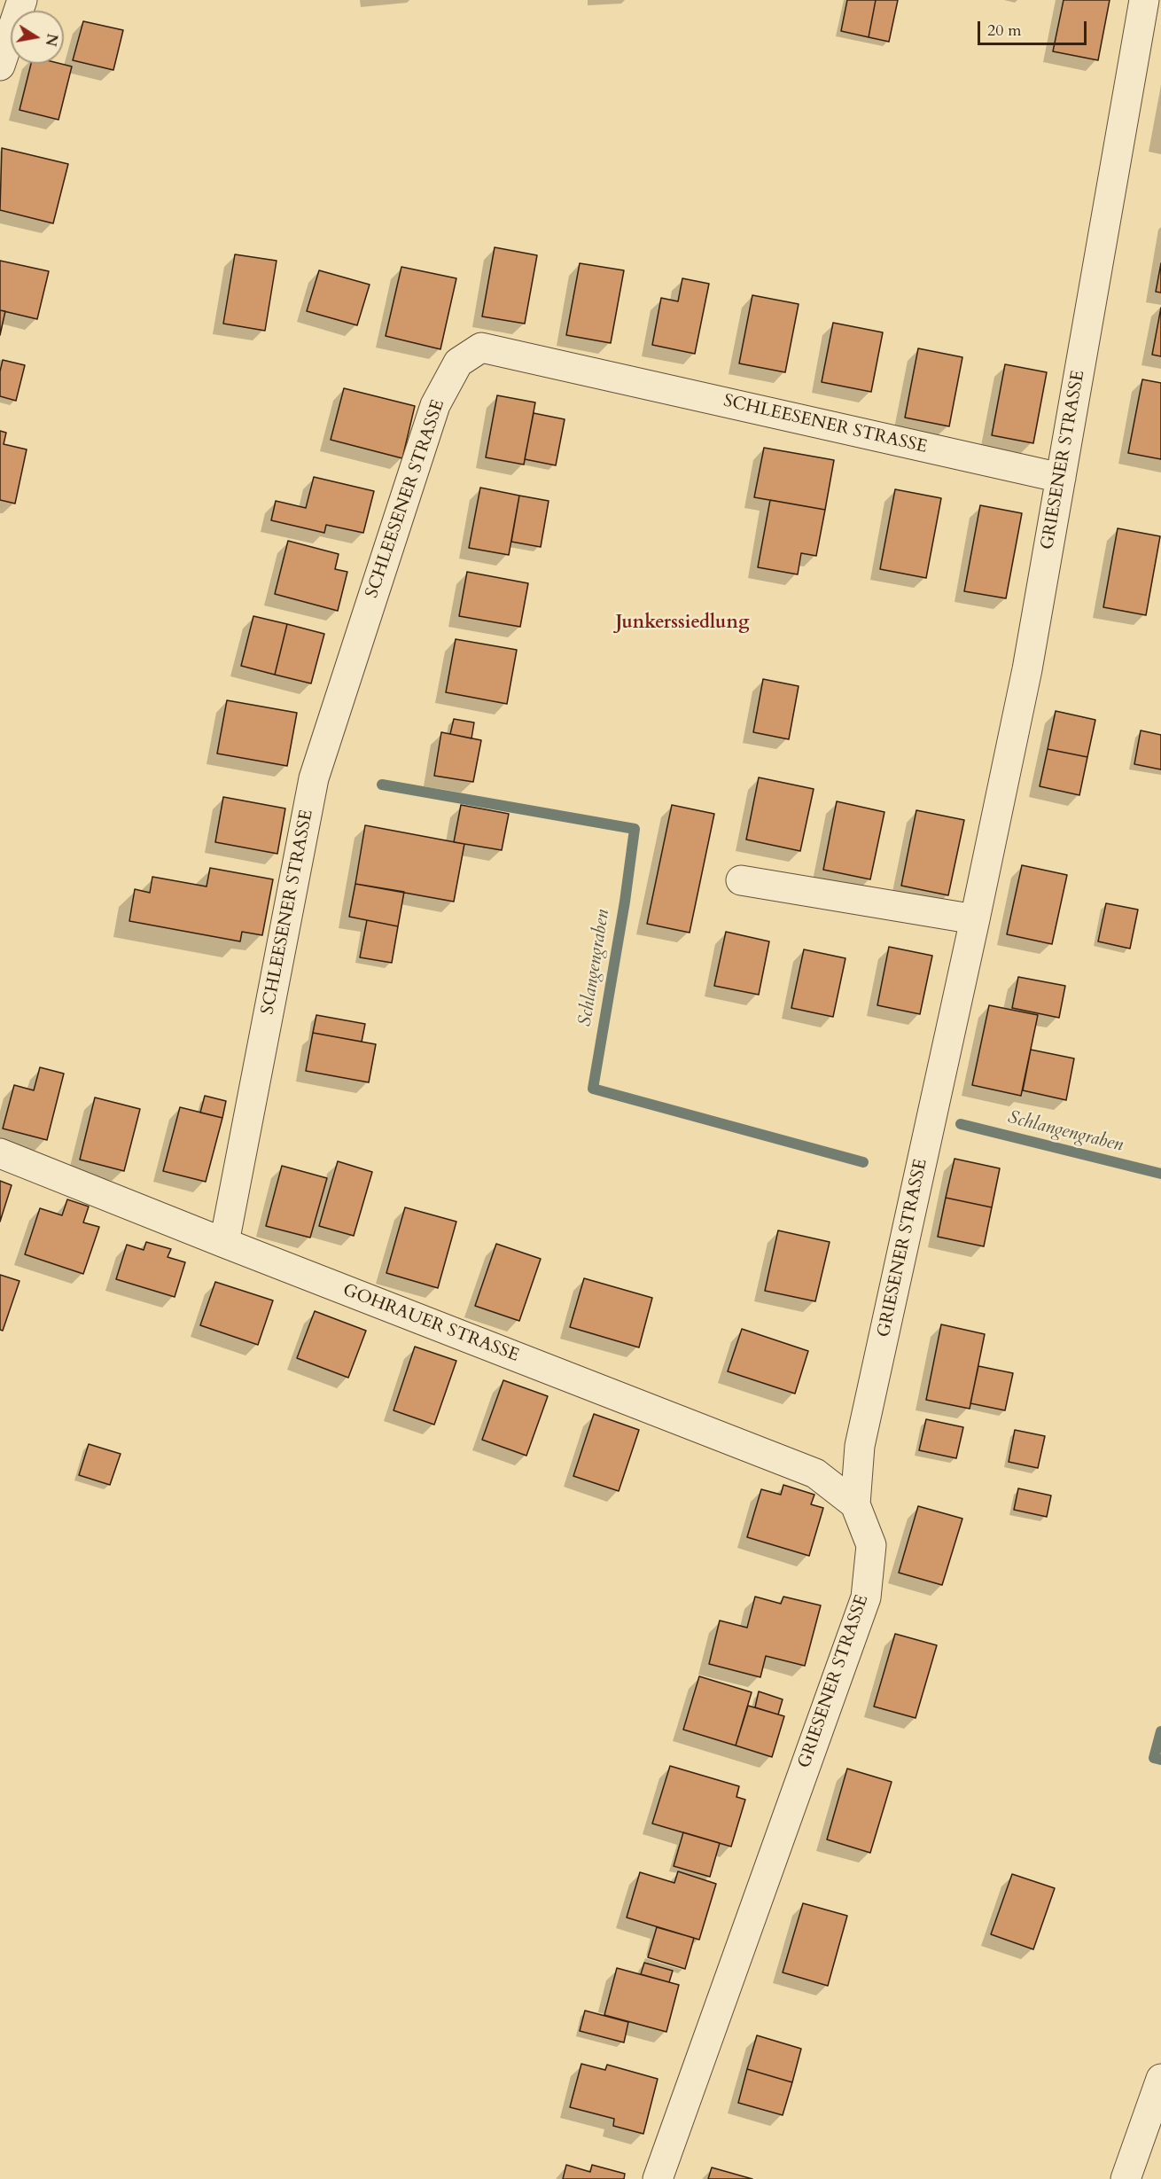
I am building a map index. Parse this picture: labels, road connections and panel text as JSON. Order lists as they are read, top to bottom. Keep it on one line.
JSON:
{"streets":{"street":["SCHLEESENER STRASSE","GRIESENER STRASSE","GOHRAUER STRASSE"]},"crossings":[["SCHLEESENER STRASSE","GRIESENER STRASSE"],["SCHLEESENER STRASSE","GOHRAUER STRASSE"],["GRIESENER STRASSE","GOHRAUER STRASSE"]],"districts":["Junkerssiedlung"],"water":["Schlangengraben"],"scale_bar":"20 m","north":"right"}
